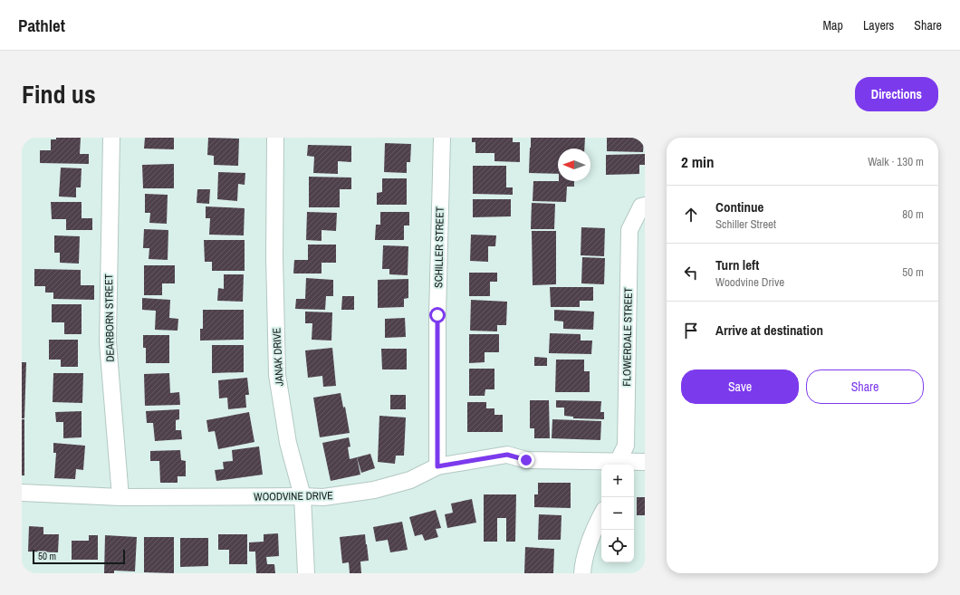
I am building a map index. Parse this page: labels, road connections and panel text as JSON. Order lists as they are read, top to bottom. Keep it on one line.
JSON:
{"streets":{"street":["SCHILLER STREET","DEARBORN STREET","FLOWERDALE STREET","JANAK DRIVE","WOODVINE DRIVE"]},"crossings":[["SCHILLER STREET","WOODVINE DRIVE"],["DEARBORN STREET","WOODVINE DRIVE"],["FLOWERDALE STREET","WOODVINE DRIVE"],["JANAK DRIVE","WOODVINE DRIVE"]],"scale_bar":"50 m","north":"left","page":{"header":"Pathlet","nav":["Map","Layers","Share"],"title":"Find us","buttons":["Directions",["Save","Share"]],"heading":["2 min","Walk · 130 m"],"list":[["Continue","Schiller Street","80 m"],["Turn left","Woodvine Drive","50 m"],"Arrive at destination"],"map_buttons":["+","−"],"scale":"50 m"}}
